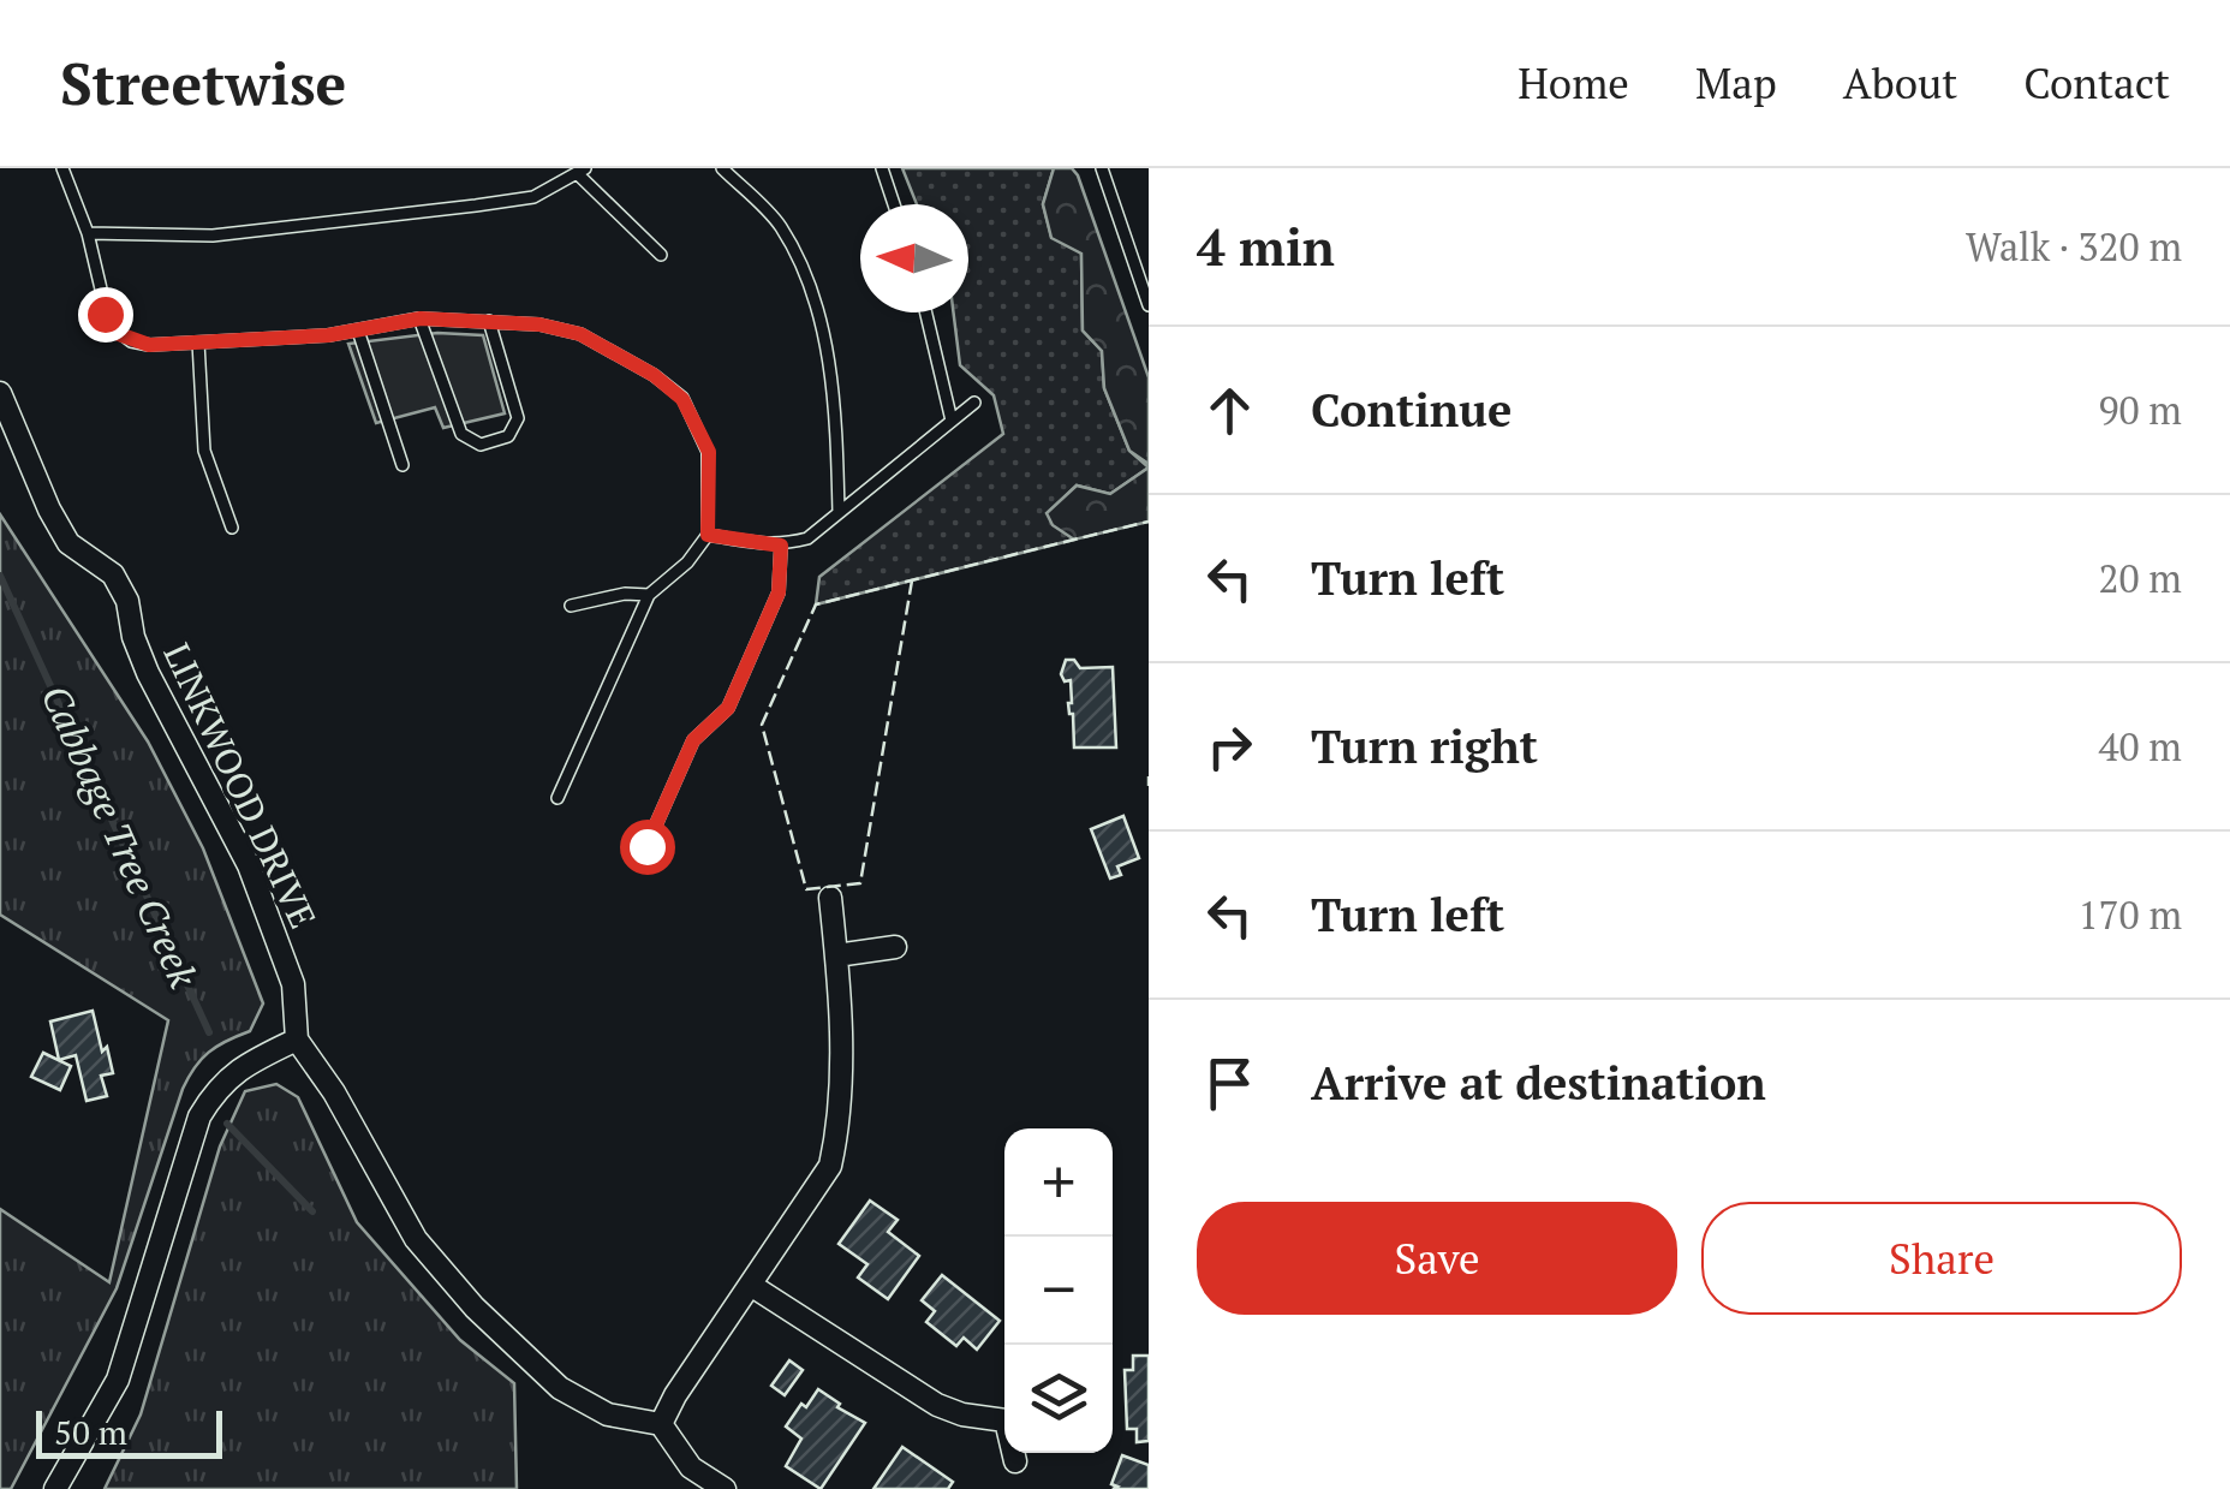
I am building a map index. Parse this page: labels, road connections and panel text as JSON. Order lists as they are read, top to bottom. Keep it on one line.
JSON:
{"streets":{"street":["LINKWOOD DRIVE"]},"water":["Cabbage Tree Creek"],"scale_bar":"50 m","north":"left","page":{"header":"Streetwise","nav":["Home","Map","About","Contact"],"heading":["4 min","Walk · 320 m"],"list":[["Continue","90 m"],["Turn left","20 m"],["Turn right","40 m"],["Turn left","170 m"],"Arrive at destination"],"map_buttons":["+","−"],"buttons":["Save","Share"],"scale":"50 m"}}
